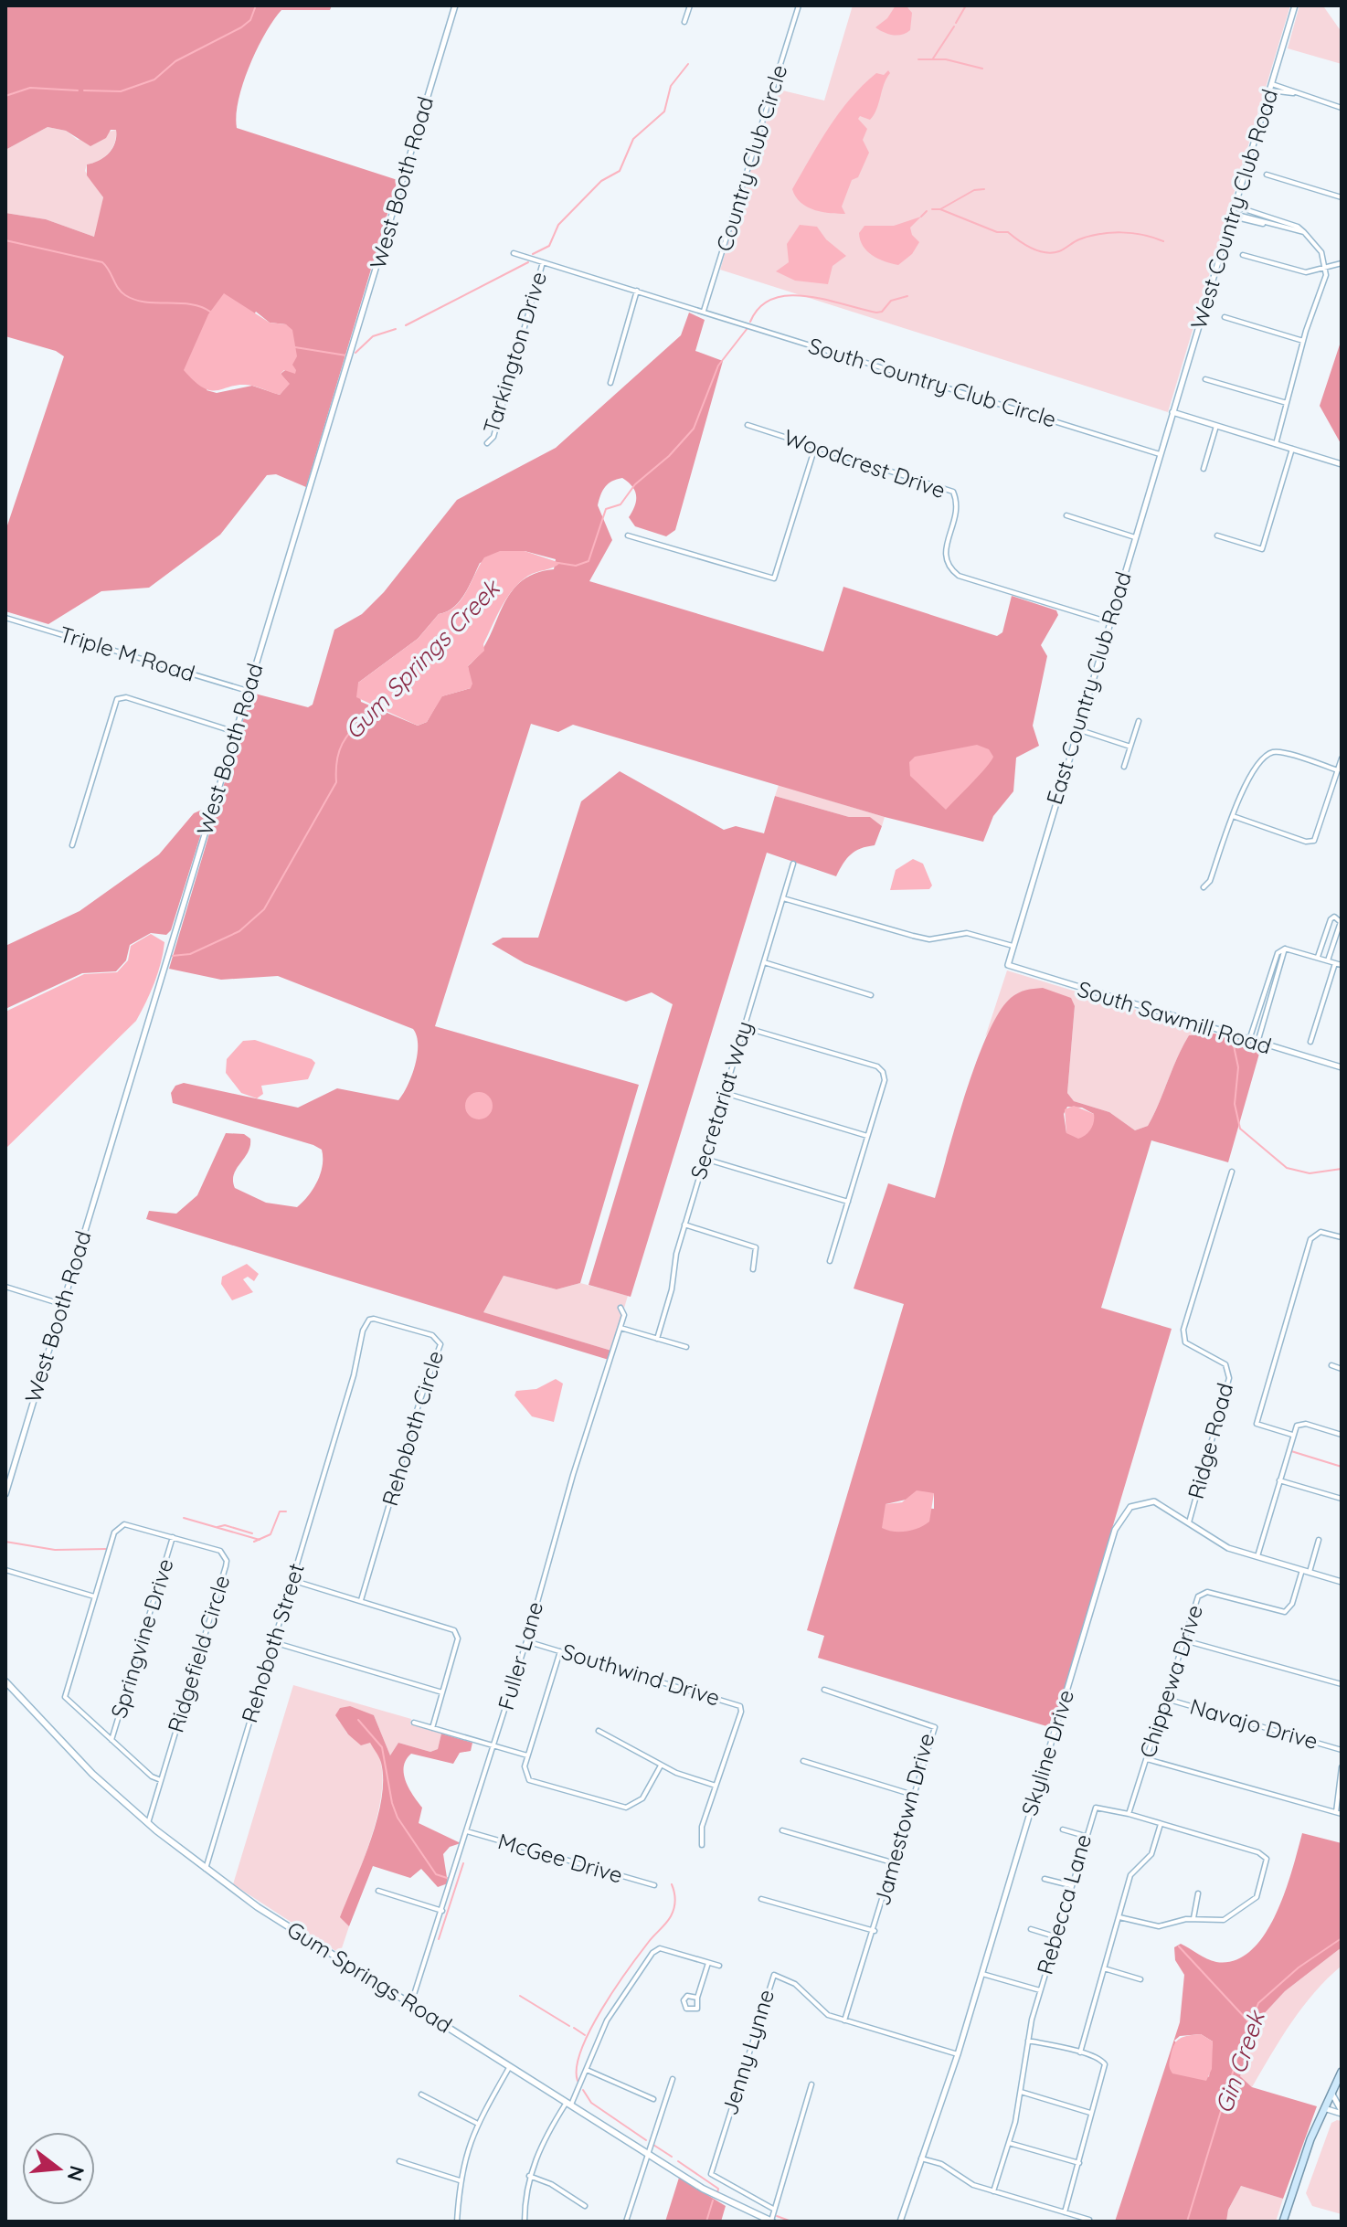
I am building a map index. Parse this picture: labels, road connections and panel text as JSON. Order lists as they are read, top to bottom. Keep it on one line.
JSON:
{"streets":{"main road":["Gum Springs Road"],"street":["Country Club Circle","West Booth Road","West Country Club Road","Tarkington Drive","South Country Club Circle","Woodcrest Drive","Triple M Road","East Country Club Road","South Sawmill Road","Secretariat Way","Rehoboth Circle","Ridge Road","Springvine Drive","Rehoboth Street","Ridgefield Circle","Fuller Lane","Southwind Drive","Chippewa Drive","Navajo Drive","Skyline Drive","Jamestown Drive","McGee Drive","Rebecca Lane","Jenny Lynne"]},"crossings":[["Country Club Circle","South Country Club Circle"],["West Booth Road","Triple M Road"],["West Country Club Road","East Country Club Road"],["Tarkington Drive","South Country Club Circle"],["South Country Club Circle","East Country Club Road"],["Woodcrest Drive","East Country Club Road"],["East Country Club Road","South Sawmill Road"],["Rehoboth Circle","Rehoboth Street"],["Ridge Road","Skyline Drive"],["Springvine Drive","Ridgefield Circle"],["Rehoboth Street","Gum Springs Road"],["Ridgefield Circle","Gum Springs Road"],["Fuller Lane","Southwind Drive"],["Fuller Lane","McGee Drive"],["Fuller Lane","Gum Springs Road"],["Chippewa Drive","Navajo Drive"],["Chippewa Drive","Skyline Drive"],["Chippewa Drive","Rebecca Lane"],["Skyline Drive","Jenny Lynne"],["Jamestown Drive","Jenny Lynne"]],"water":["Gum Springs Creek","Gin Creek"],"north":"right"}
